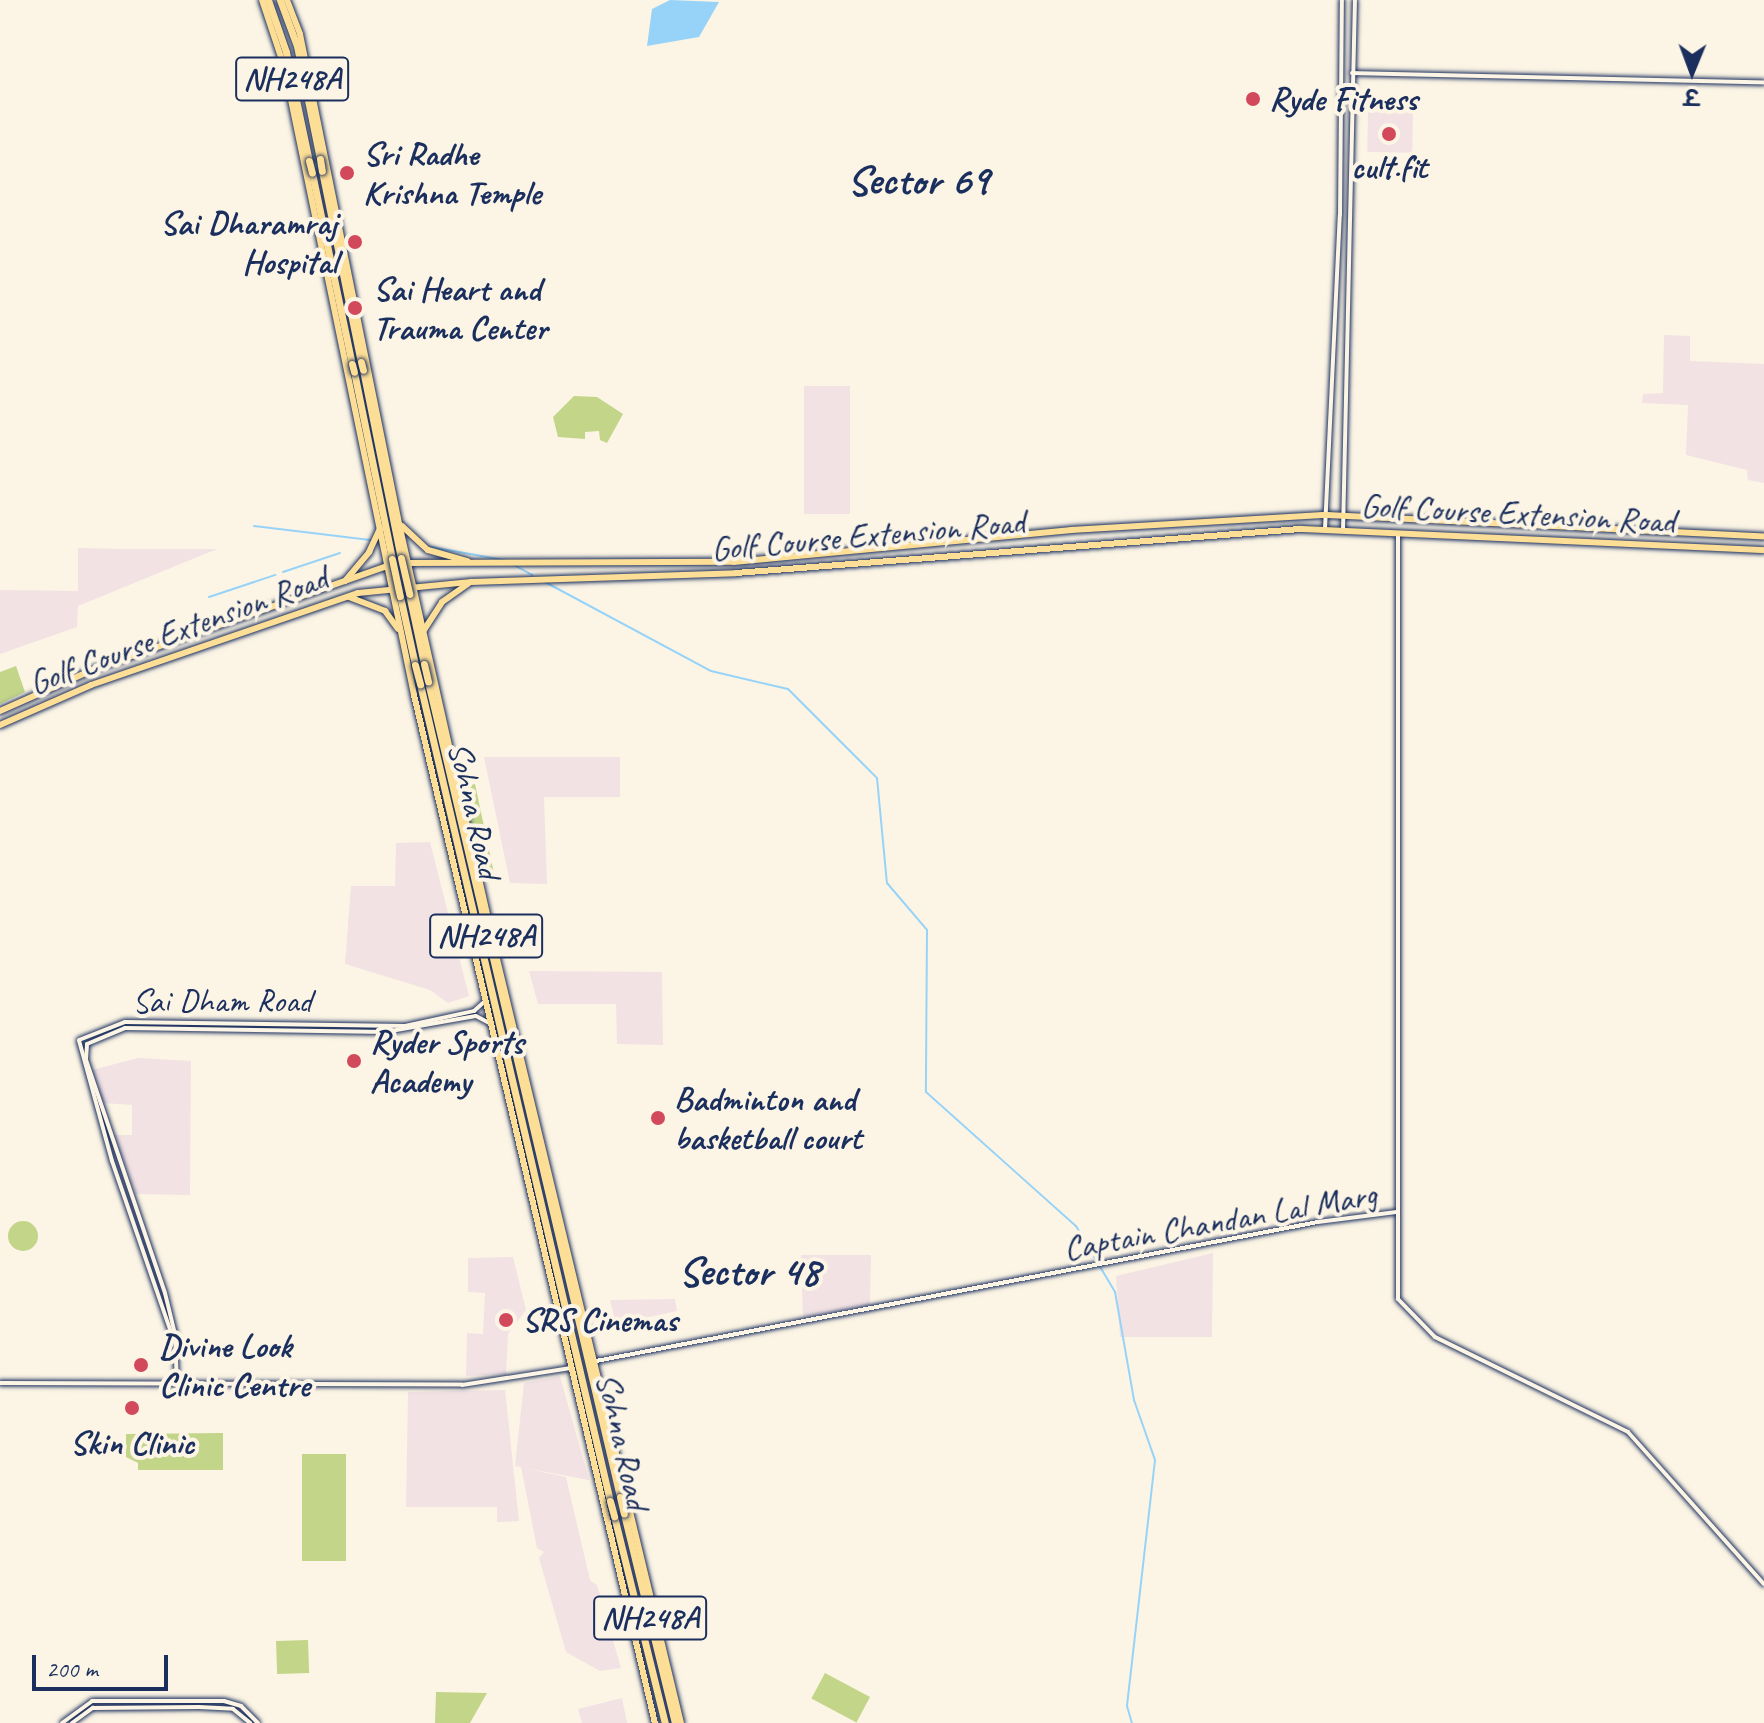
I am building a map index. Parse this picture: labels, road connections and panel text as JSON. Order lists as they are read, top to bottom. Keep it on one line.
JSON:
{"streets":{"highway":["NH248A","Sohna Road"],"main road":["Golf Course Extension Road"],"street":["Sai Dham Road","Captain Chandan Lal Marg"]},"crossings":[["Golf Course Extension Road","Sohna Road"]],"districts":["Sector 69","Sector 48"],"places":["Ryde Fitness","cult.fit","Sri Radhe Krishna Temple","Sai Dharamraj Hospital","Sai Heart and Trauma Center","Ryder Sports Academy","Badminton and basketball court","SRS Cinemas","Divine Look Clinic Centre","Skin Clinic"],"scale_bar":"200 m","north":"bottom"}
